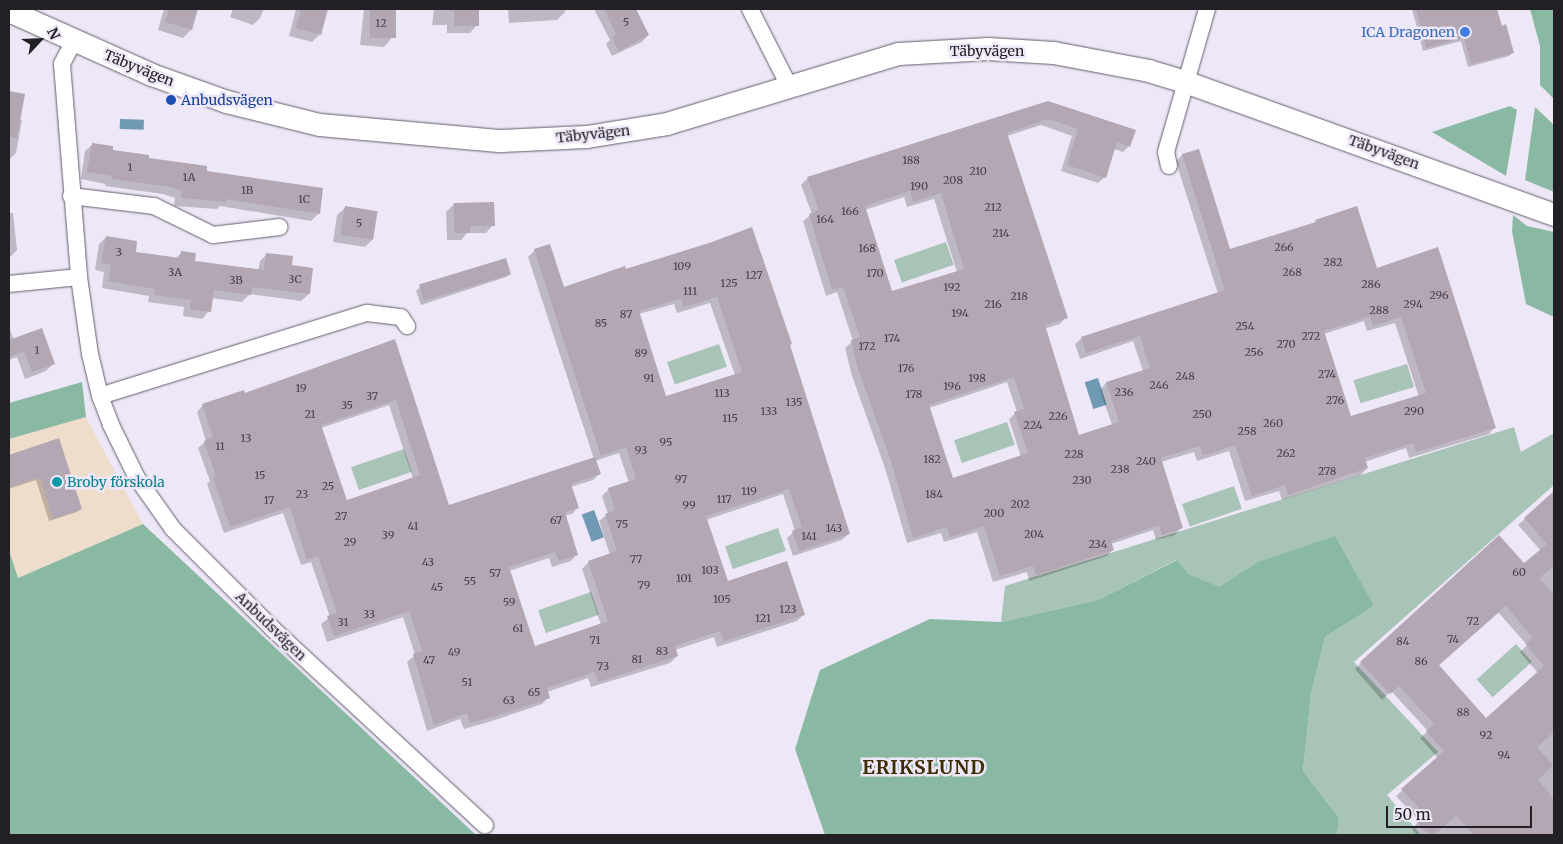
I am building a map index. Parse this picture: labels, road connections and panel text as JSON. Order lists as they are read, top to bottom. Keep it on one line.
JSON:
{"streets":{"main road":["Täbyvägen"],"street":["Anbudsvägen"]},"crossings":[["Täbyvägen","Anbudsvägen"]],"districts":["ERIKSLUND"],"places":["ICA Dragonen","Anbudsvägen","Broby förskola"],"house_numbers":["5","12","188","1","210","1A","208","190","1B","1C","212","166","164","5","214","266","168","3","282","109","3A","268","170","127","3C","3B","125","286","192","111","296","218","216","294","288","194","87","85","254","272","174","270","172","1","256","89","176","274","248","91","198","246","196","19","236","113","178","37","276","135","35","133","290","21","250","226","115","260","224","258","13","95","11","93","262","228","182","240","238","278","15","97","230","25","119","23","184","117","17","202","99","200","27","67","75","41","143","204","39","141","29","234","77","43","103","60","57","101","55","79","45","105","59","123","33","121","72","31","61","74","71","84","83","49","81","47","86","73","51","65","63","88","92","94"],"scale_bar":"50 m","north":"top right"}
